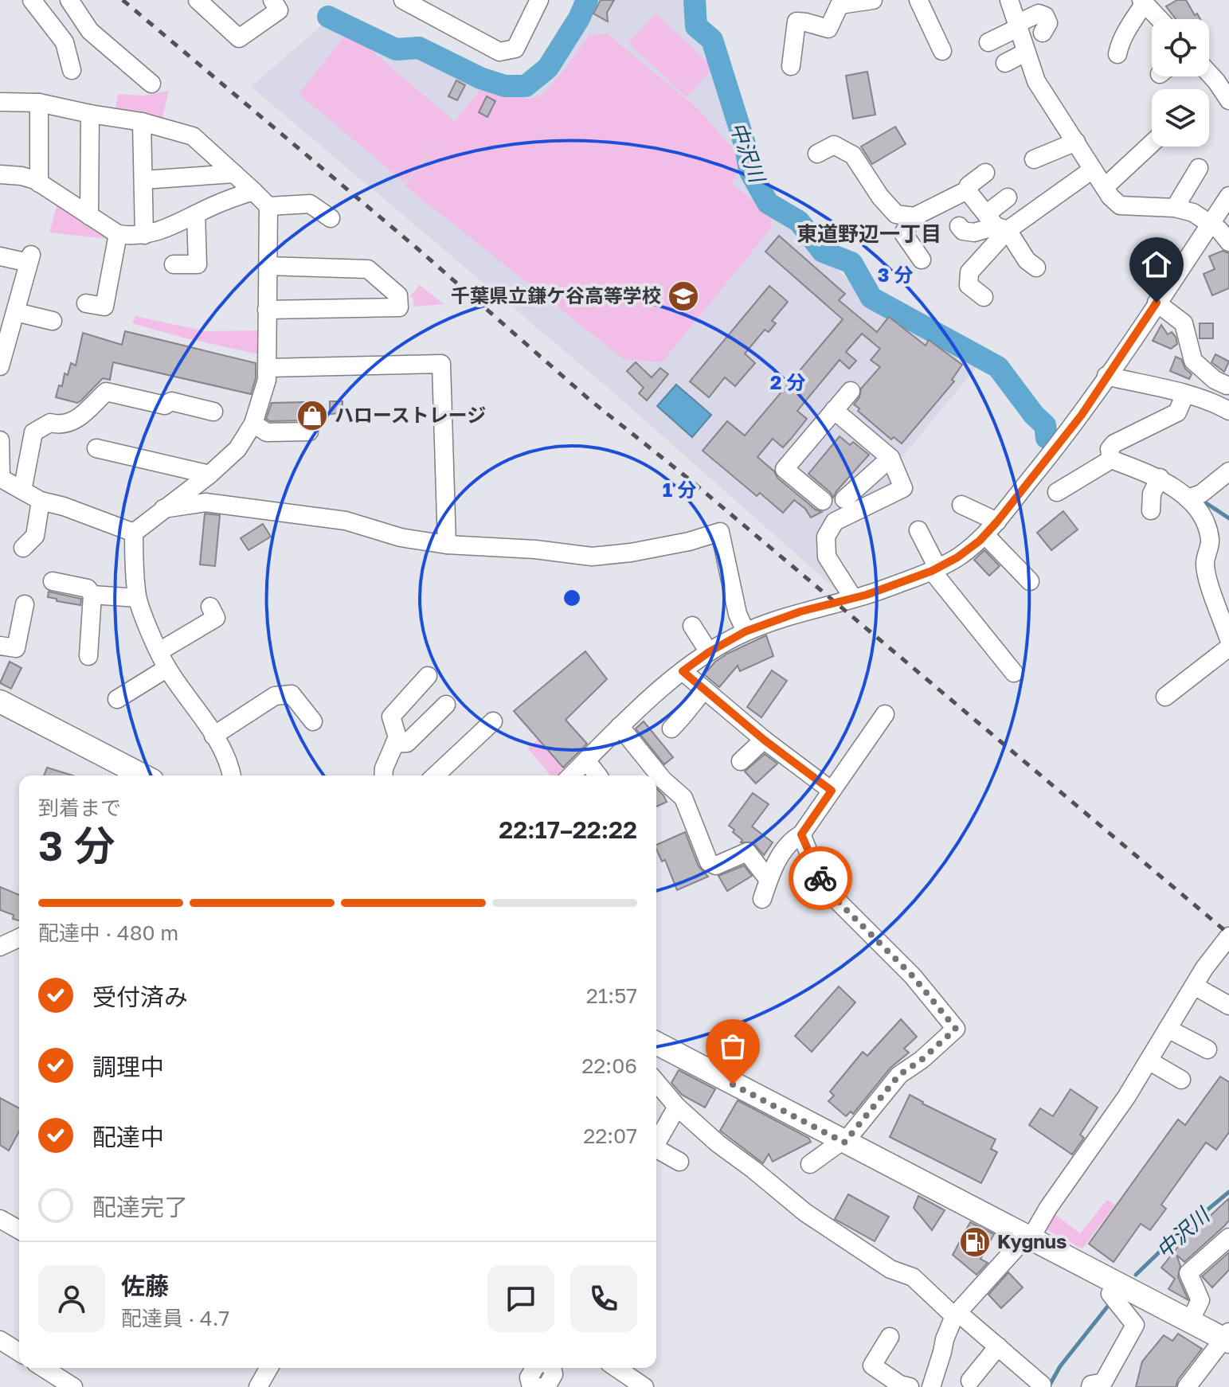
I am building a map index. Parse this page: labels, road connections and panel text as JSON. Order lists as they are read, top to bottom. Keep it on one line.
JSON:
{"districts":["東道野辺一丁目"],"water":["中沢川"],"places":{"school or university":["千葉県立鎌ケ谷高等学校"],"shop":["ハローストレージ"],"fuel station":["Kygnus"]},"page":{"heading":["3 分","到着まで","22:17–22:22"],"panel":["佐藤","配達員 · 4.7"],"bar":"配達中 · 480 m","list":[["受付済み","21:57"],["調理中","22:06"],["配達中","22:07"],"配達完了"]},"rings":["3 分","2 分","1 分"]}
